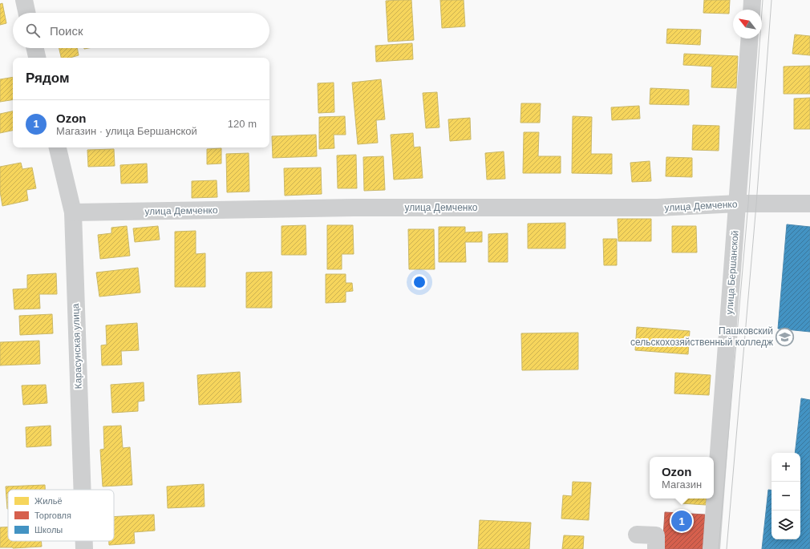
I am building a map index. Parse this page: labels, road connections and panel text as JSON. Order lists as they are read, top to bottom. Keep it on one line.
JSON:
{"streets":{"street":["улица Демченко","улица Бершанской","Карасунская улица"]},"crossings":[["улица Демченко","улица Бершанской"],["улица Демченко","Карасунская улица"]],"places":{"school or university":["Пашковский сельскохозяйственный колледж"]},"legend":["Жильё","Торговля","Школы"],"north":"top left","page":{"search":"Поиск","heading":"Рядом","list":[{"mark":"1","name":"Ozon","note":"Магазин · улица Бершанской","value":"120 m"}],"map_buttons":["+","−"],"popup":["Ozon","Магазин"],"pins":"1"}}
